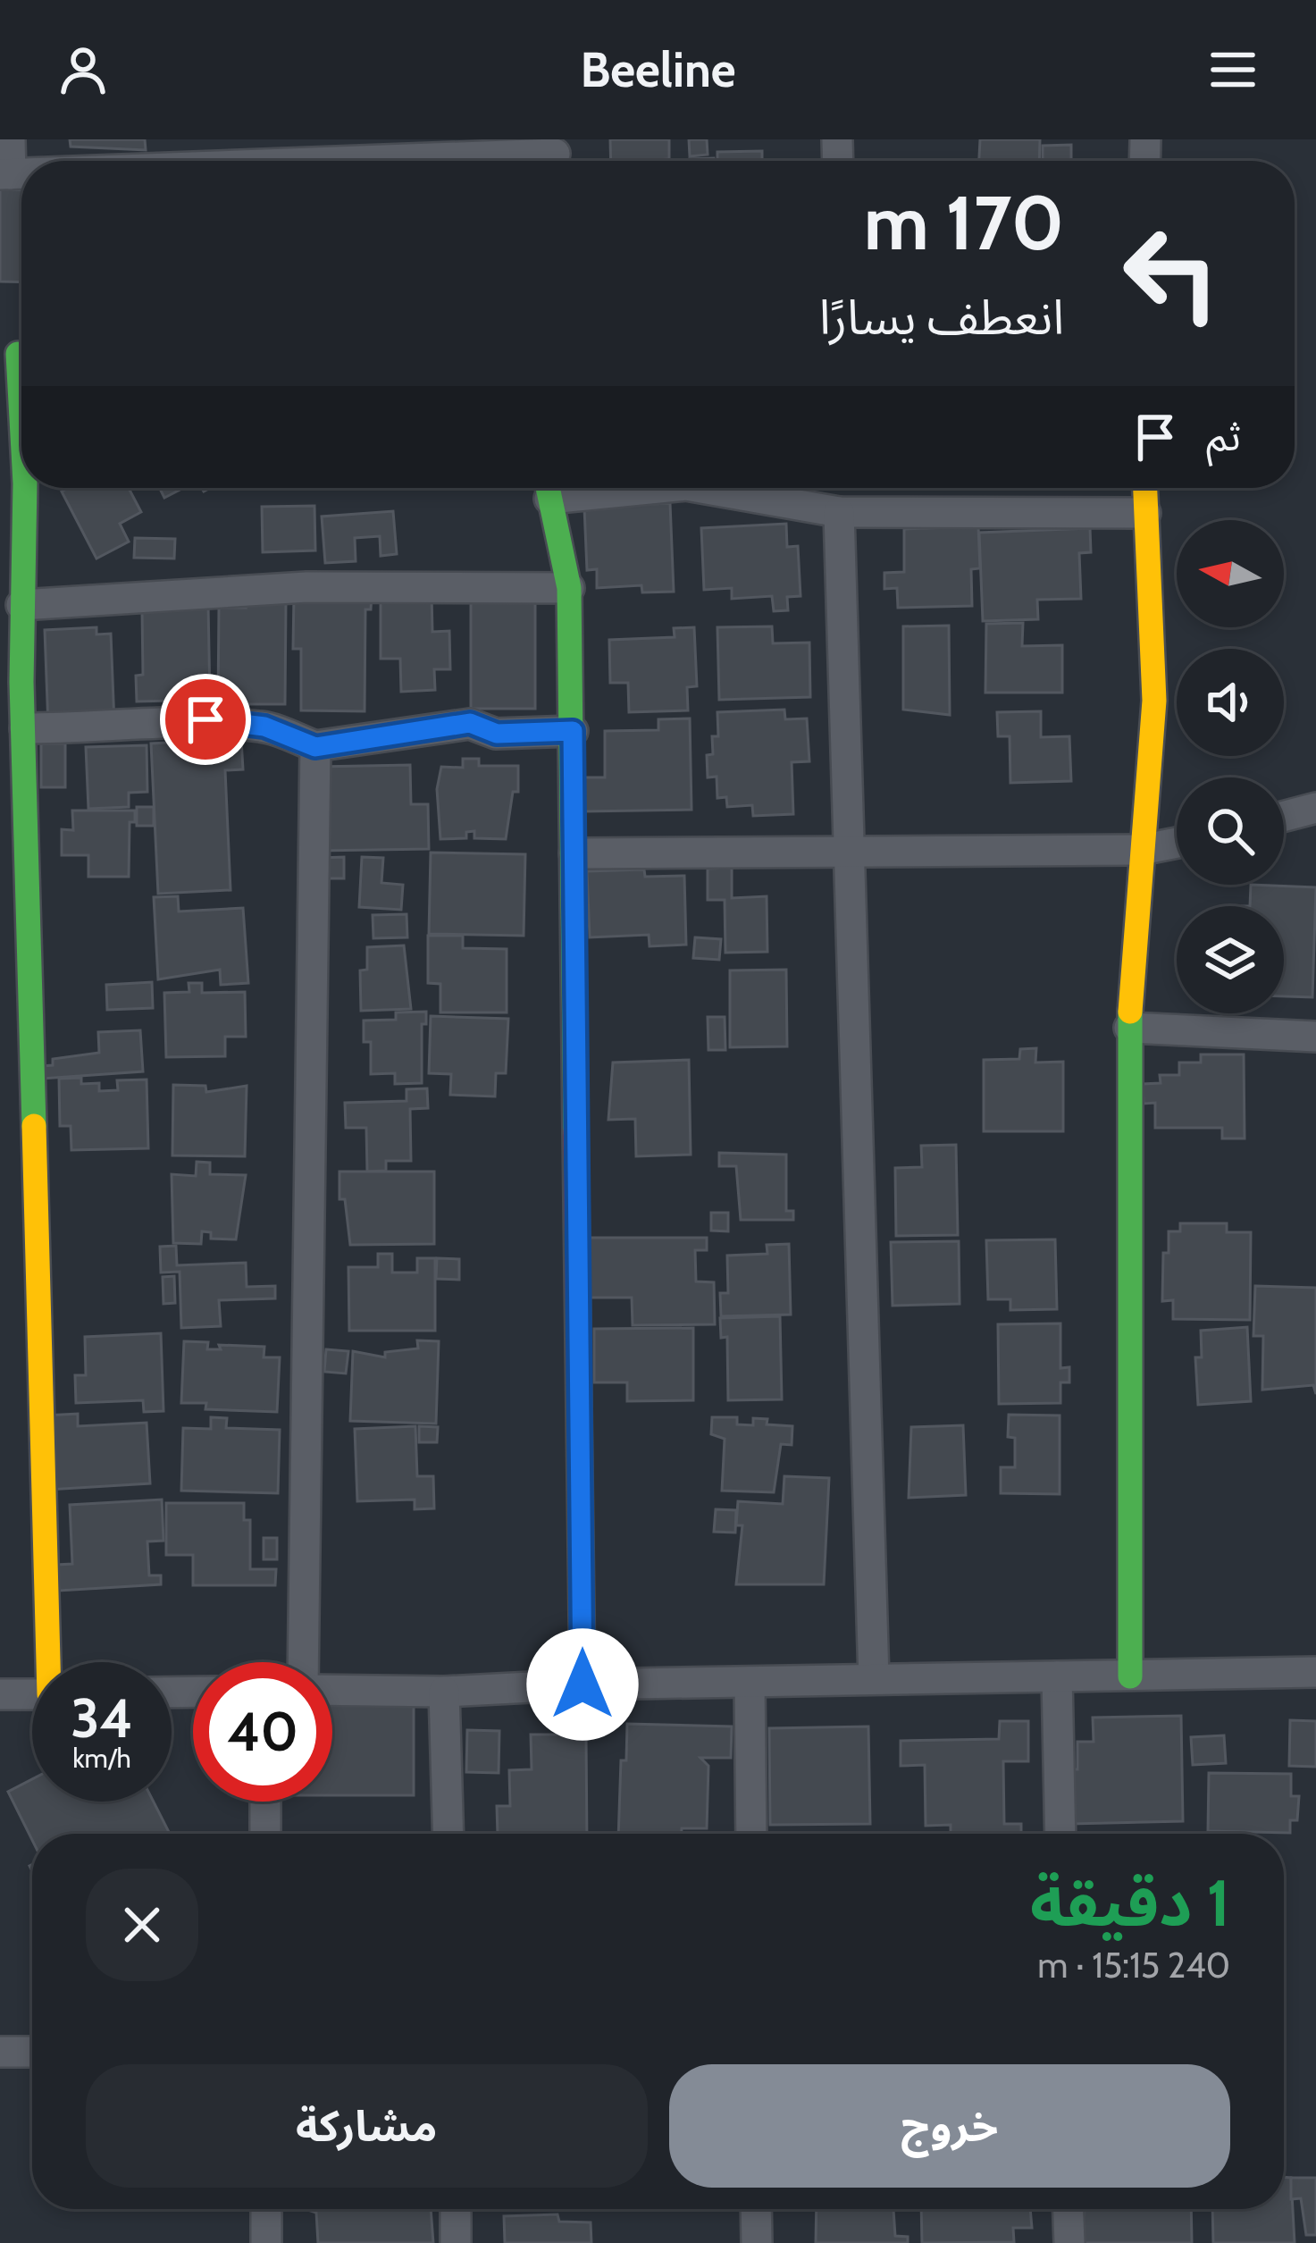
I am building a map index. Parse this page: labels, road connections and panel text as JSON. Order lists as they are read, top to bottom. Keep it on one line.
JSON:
{"north":"left","page":{"header":"Beeline","turn":["170 m","انعطف يسارًا"],"then":"ثم","speed":"34 km/h","limit":"40","heading":["1 دقيقة","240 m · 15:15"],"buttons":["خروج","مشاركة"]}}
